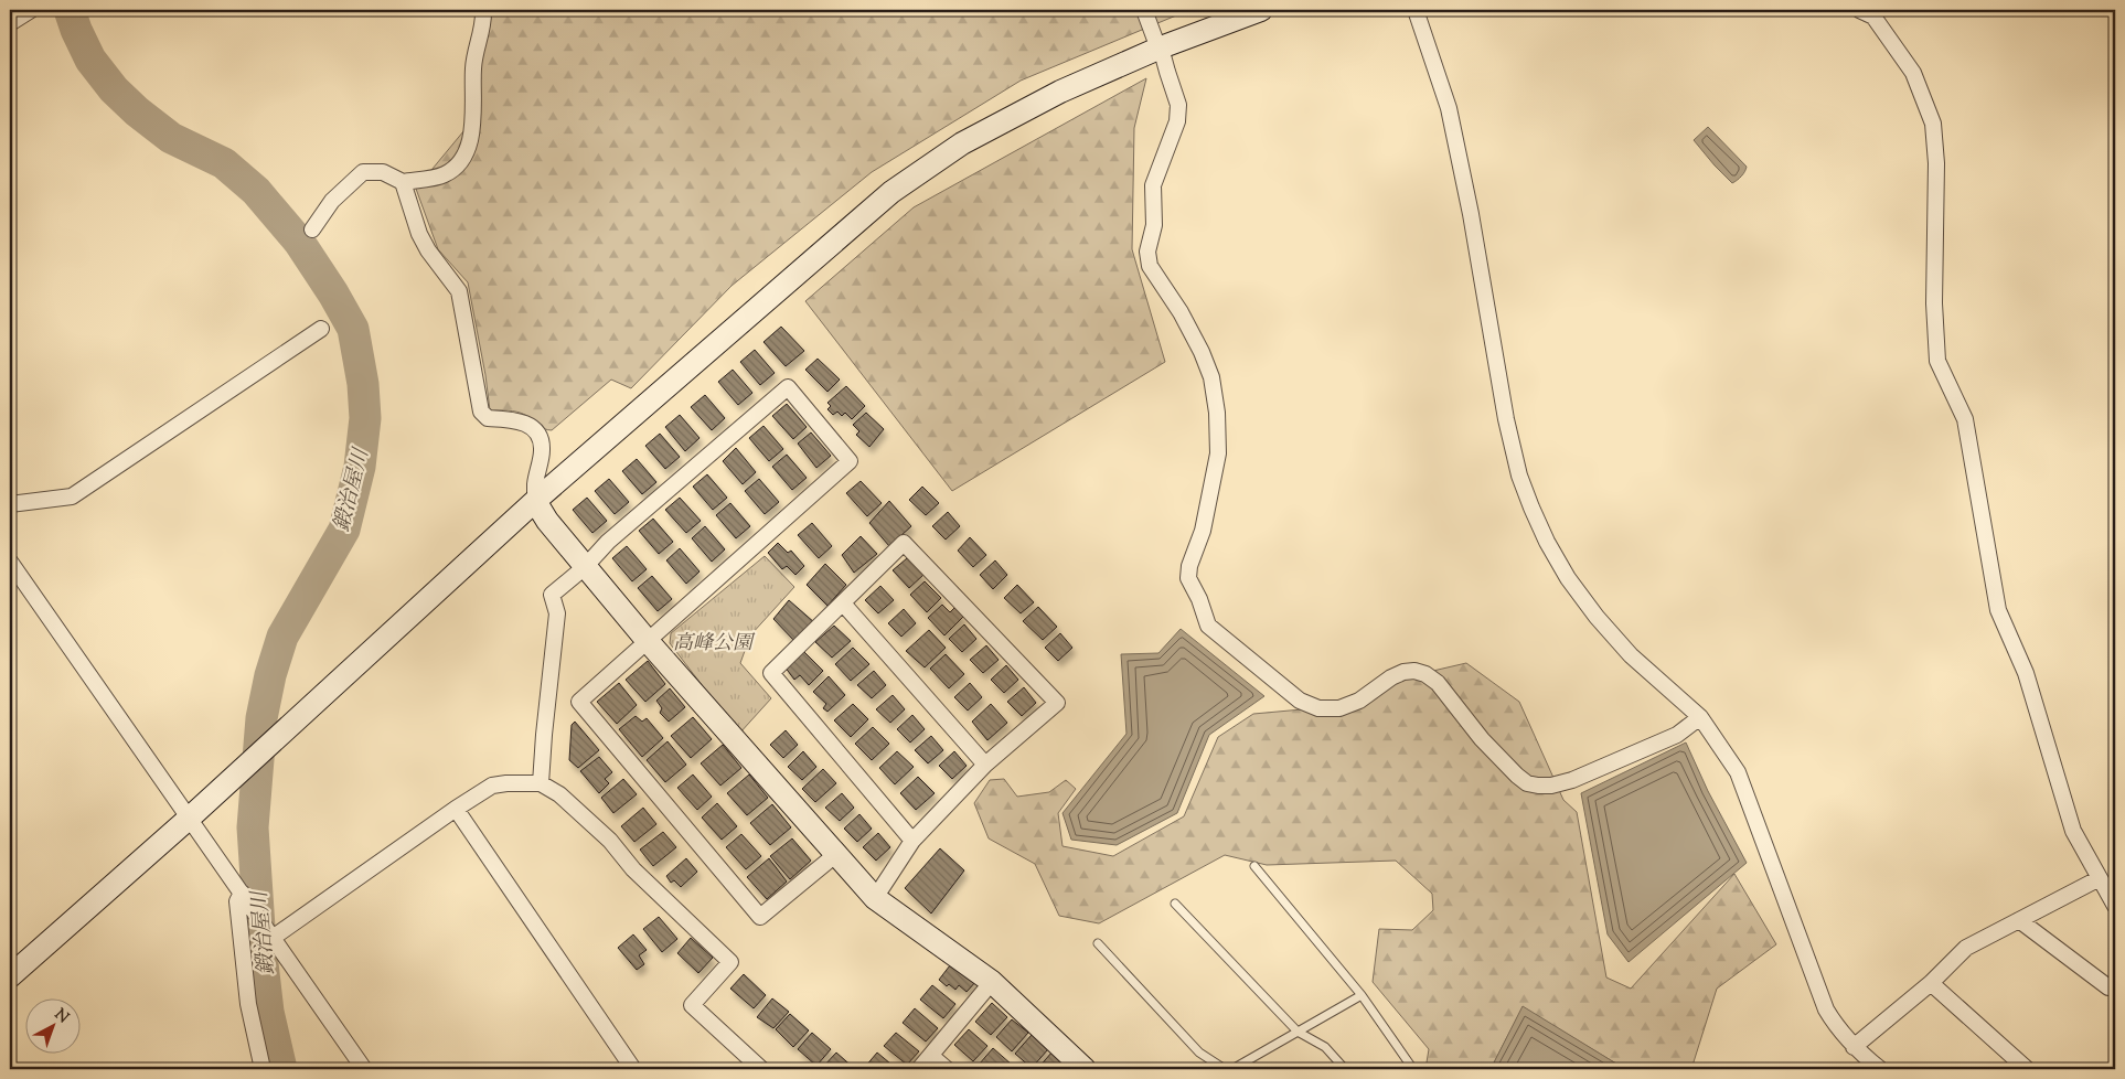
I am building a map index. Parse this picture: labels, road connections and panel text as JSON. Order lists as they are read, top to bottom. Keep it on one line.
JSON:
{"water":["鍛治屋川"],"parks":["高峰公園"],"north":"top right"}
